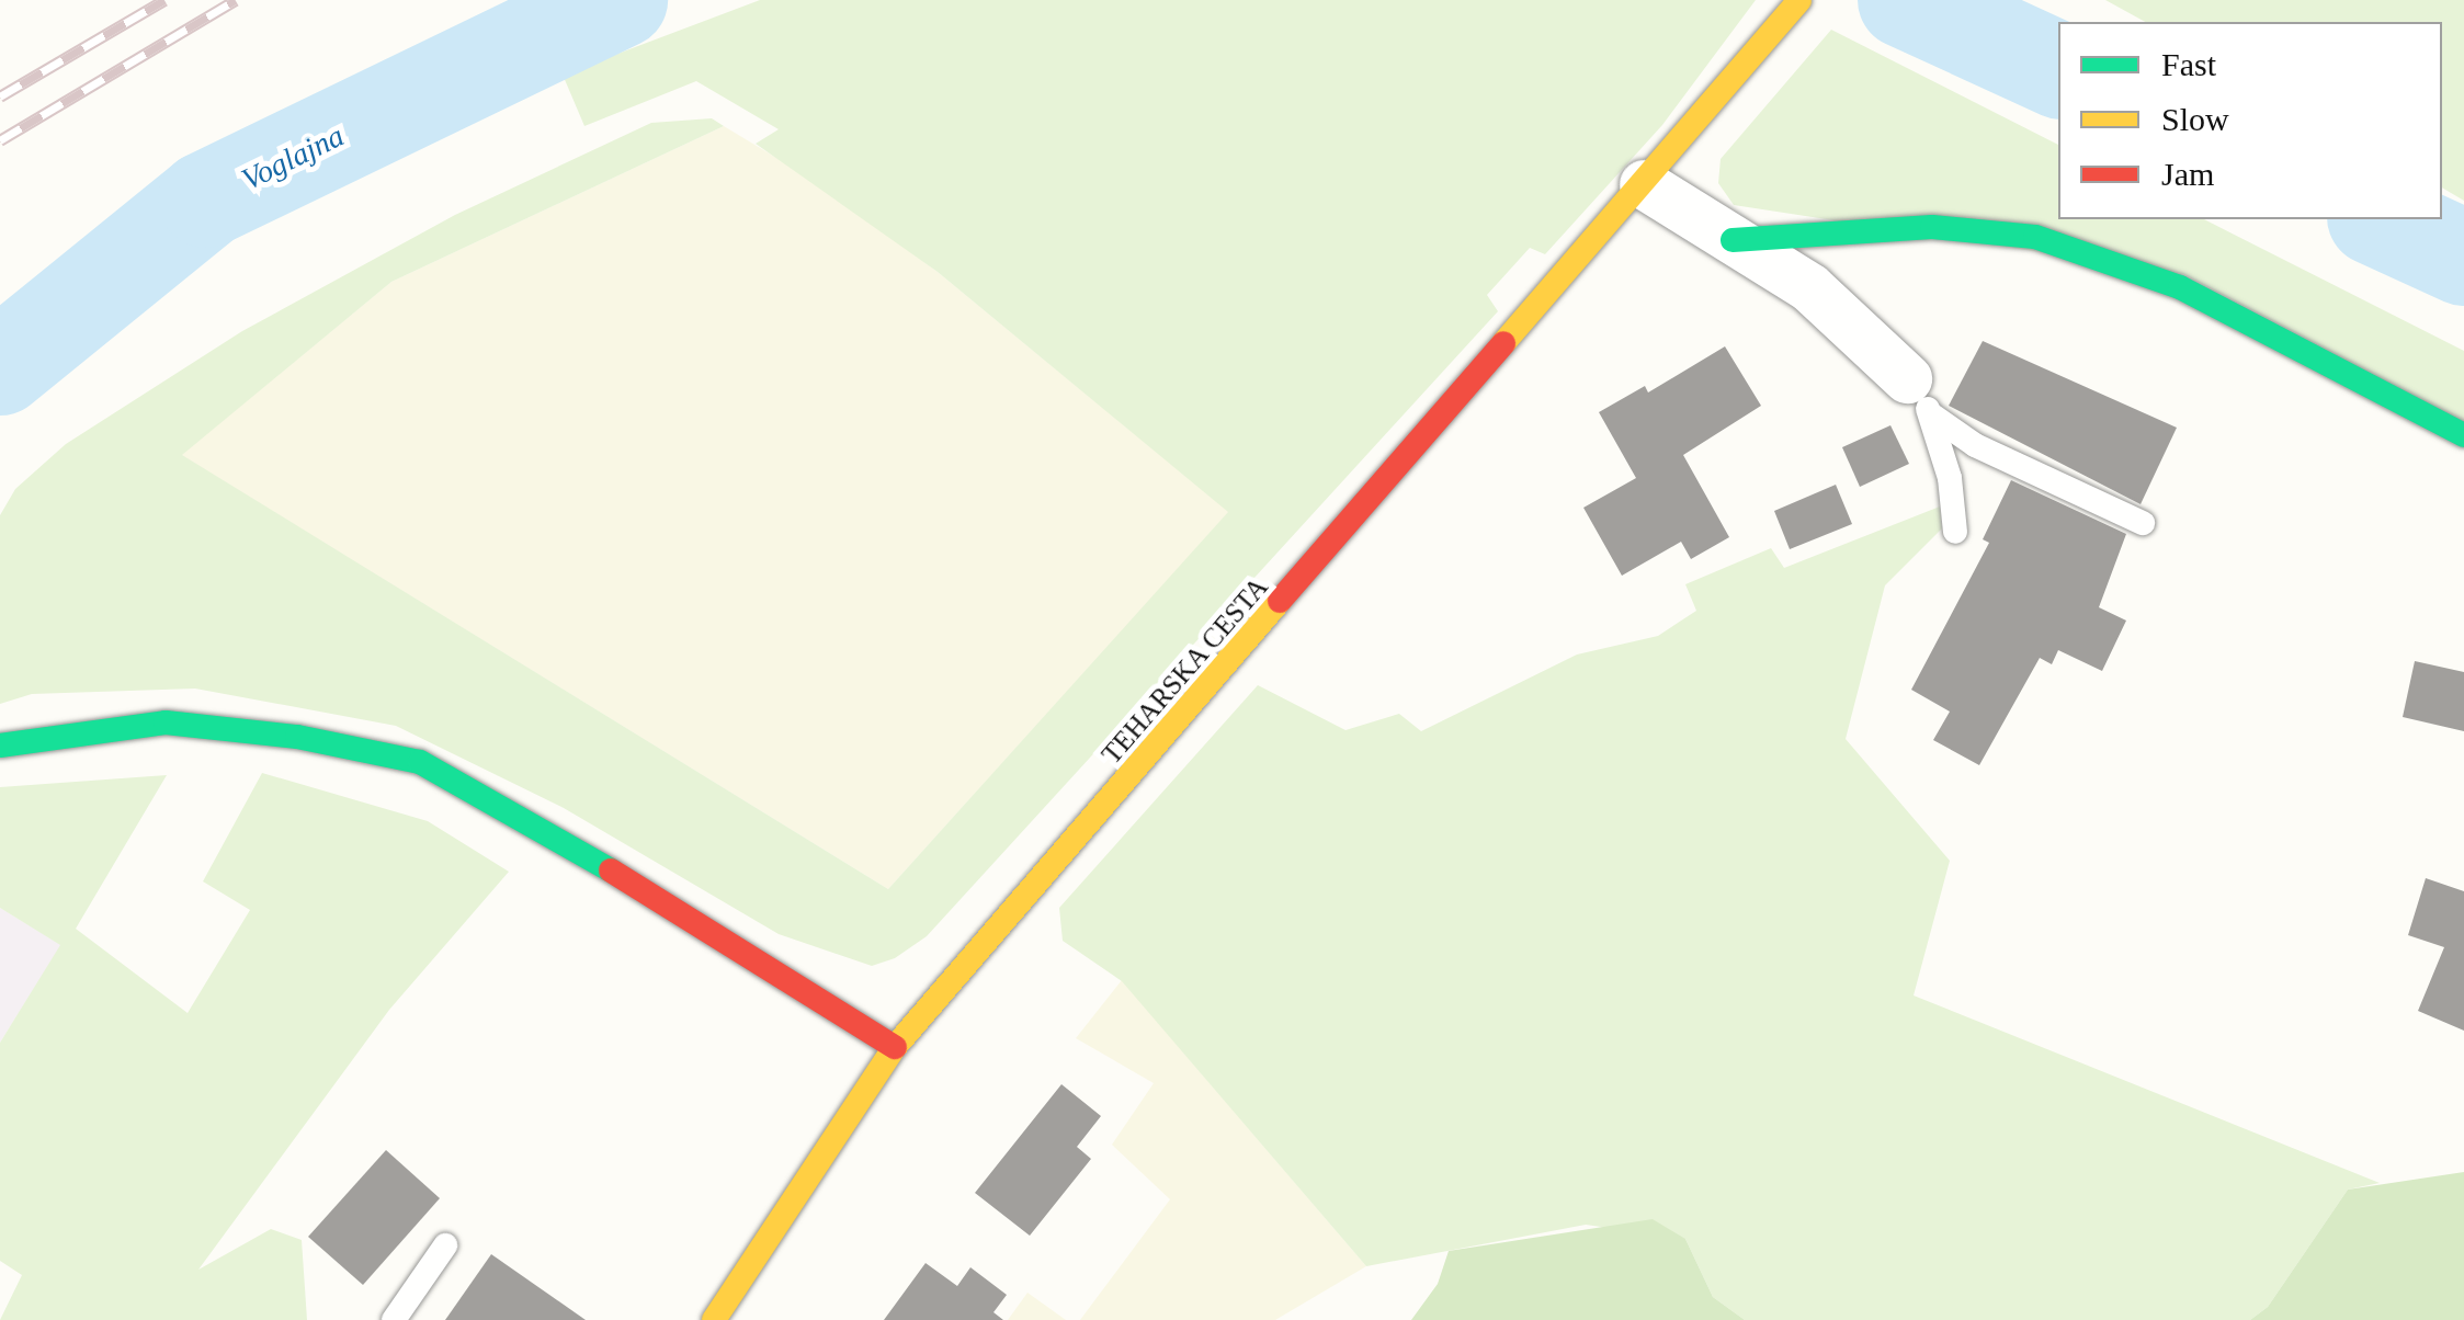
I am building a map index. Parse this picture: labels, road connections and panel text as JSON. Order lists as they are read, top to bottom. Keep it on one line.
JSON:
{"streets":{"street":["TEHARSKA CESTA"]},"water":["Voglajna"],"legend":["Fast","Slow","Jam"]}
